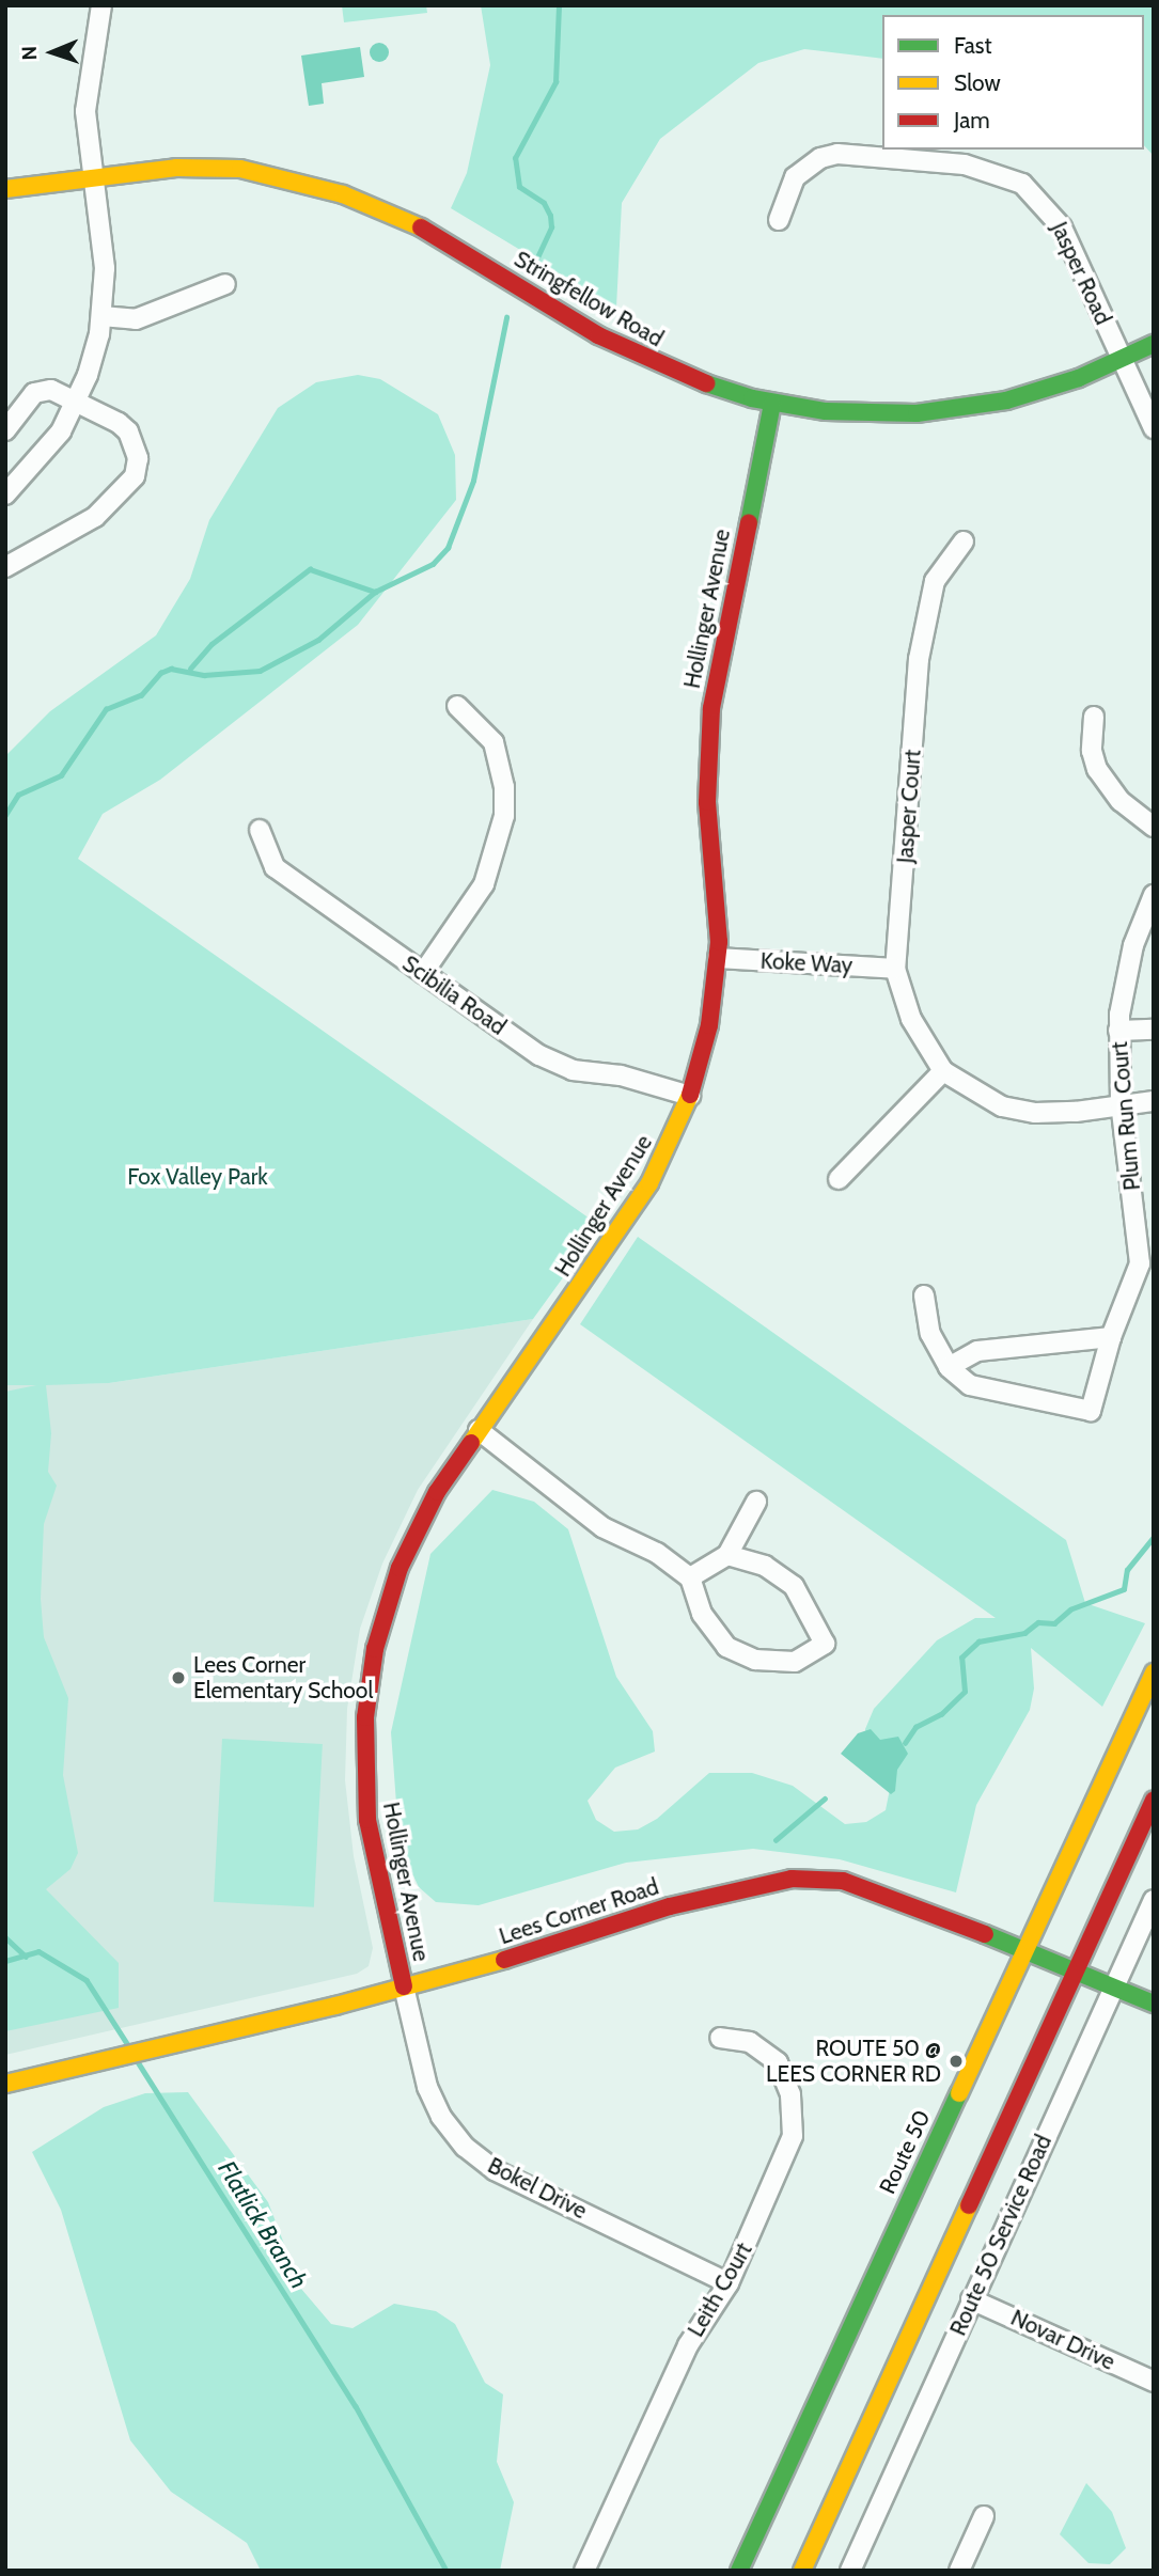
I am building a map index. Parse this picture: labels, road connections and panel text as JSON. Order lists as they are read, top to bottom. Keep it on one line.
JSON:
{"streets":{"main road":["Stringfellow Road","Hollinger Avenue","Lees Corner Road","Route 50"],"street":["Jasper Road","Jasper Court","Koke Way","Scibilia Road","Plum Run Court","Bokel Drive","Route 50 Service Road","Leith Court","Novar Drive"]},"crossings":[["Jasper Road","Stringfellow Road"],["Stringfellow Road","Hollinger Avenue"],["Hollinger Avenue","Koke Way"],["Hollinger Avenue","Scibilia Road"],["Hollinger Avenue","Lees Corner Road"],["Hollinger Avenue","Bokel Drive"],["Jasper Court","Koke Way"],["Jasper Court","Plum Run Court"],["Lees Corner Road","Route 50"],["Lees Corner Road","Bokel Drive"],["Lees Corner Road","Route 50 Service Road"],["Bokel Drive","Leith Court"],["Route 50 Service Road","Novar Drive"]],"water":["Flatlick Branch"],"parks":["Fox Valley Park"],"places":["Lees Corner Elementary School","ROUTE 50 @ LEES CORNER RD"],"legend":["Fast","Slow","Jam"],"north":"left"}
